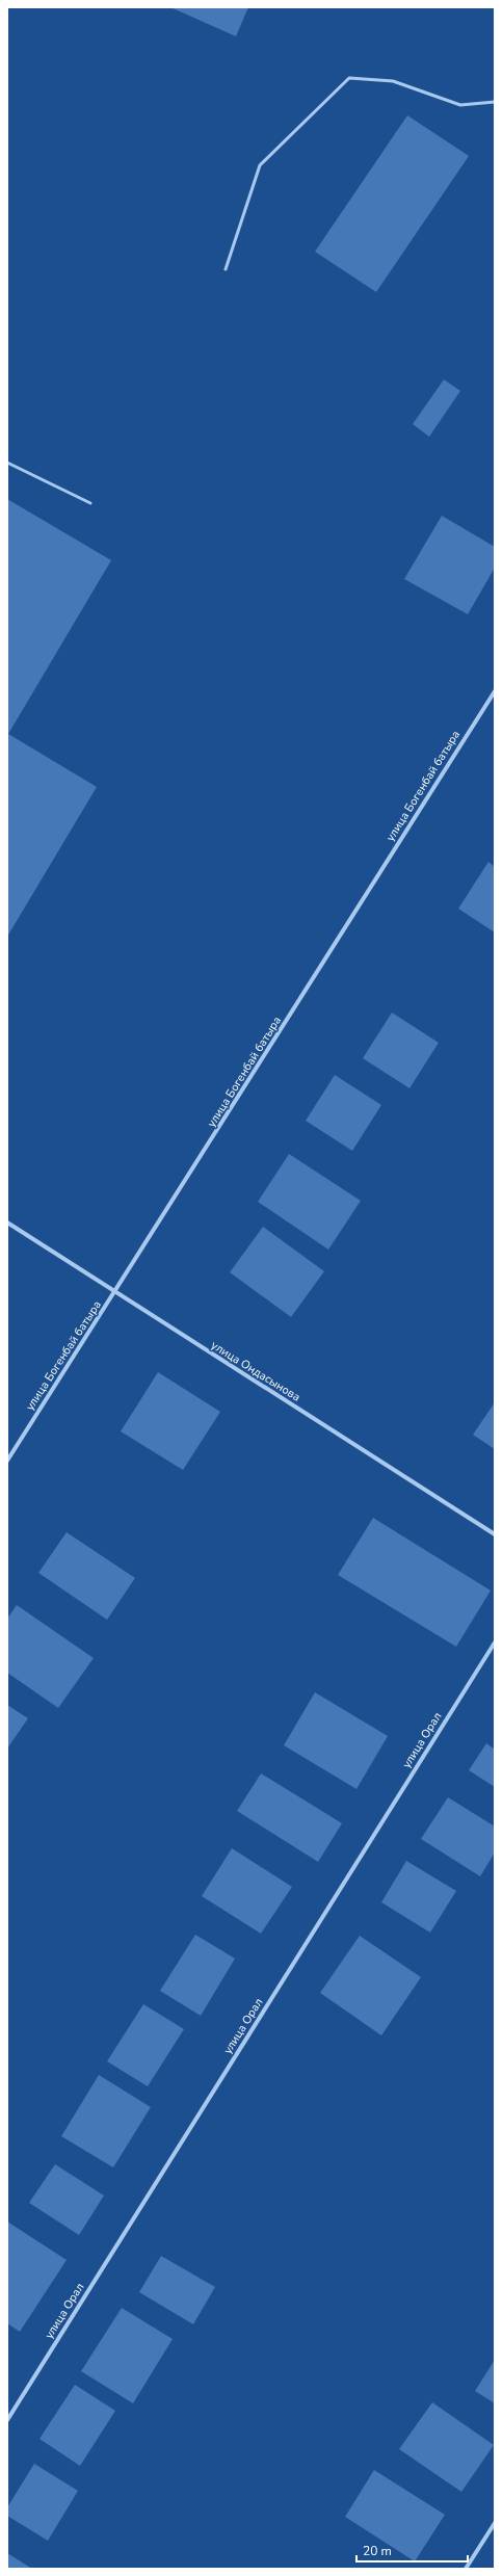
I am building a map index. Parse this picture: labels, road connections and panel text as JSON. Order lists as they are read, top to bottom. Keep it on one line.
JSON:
{"streets":{"street":["улица Богенбай батыра","улица Ондасынова","улица Орал"]},"crossings":[["улица Богенбай батыра","улица Ондасынова"]],"scale_bar":"20 m"}
